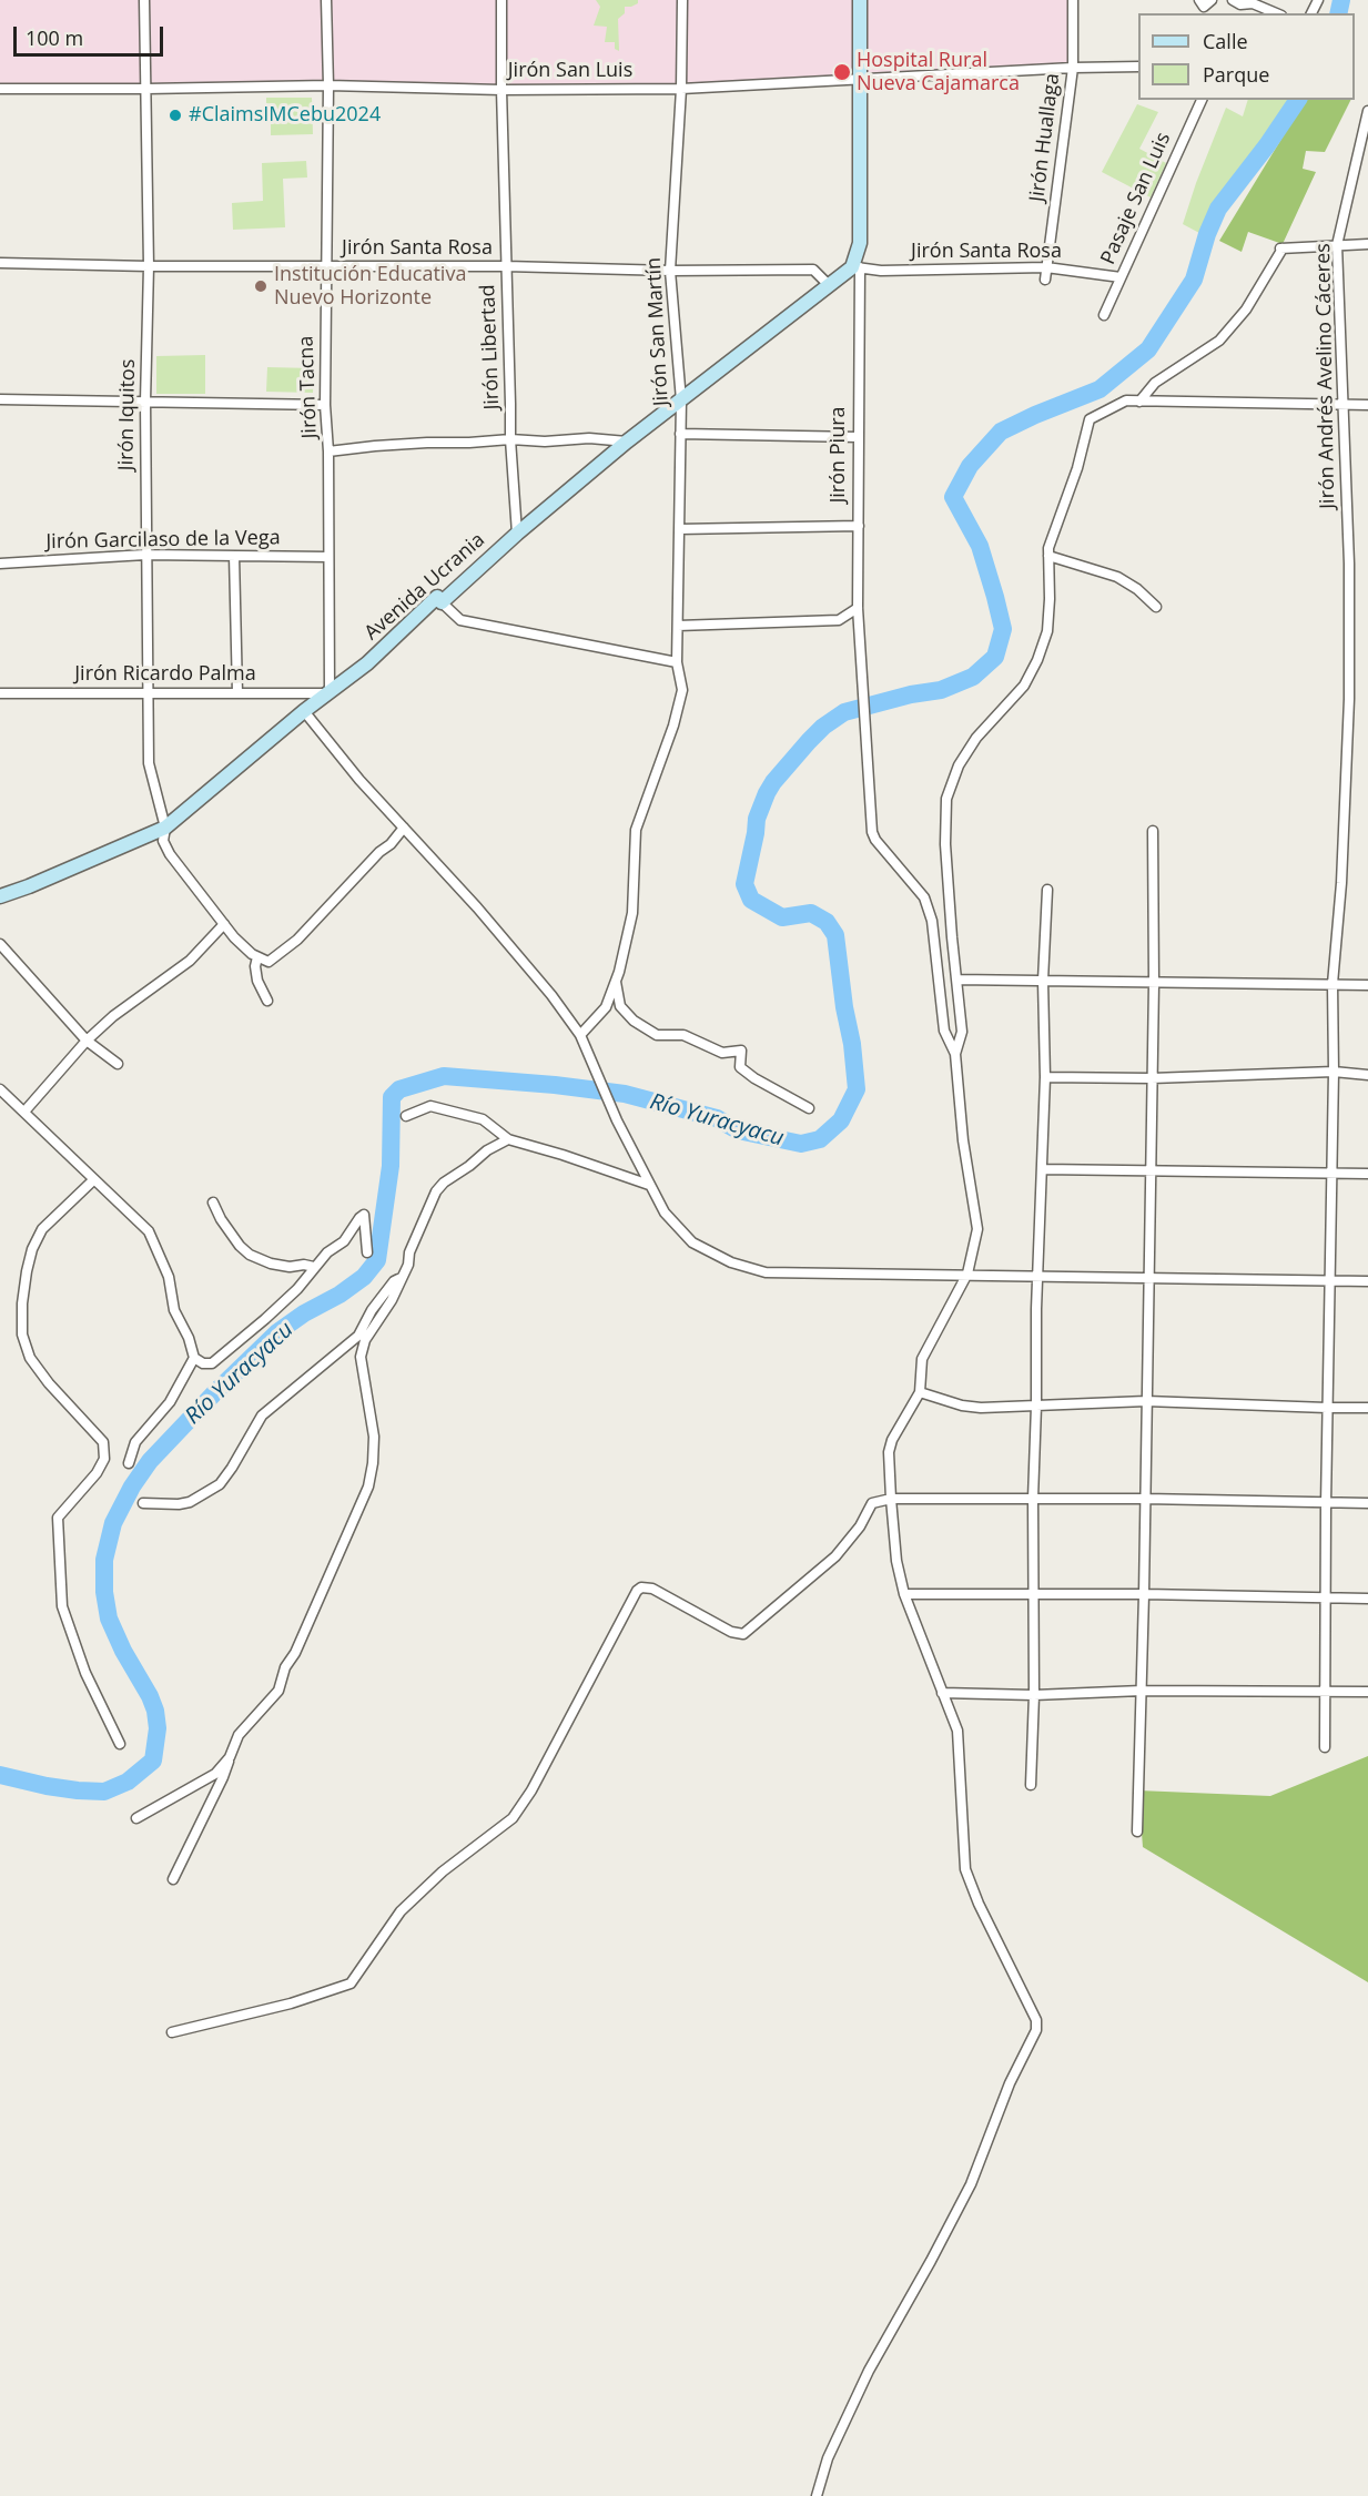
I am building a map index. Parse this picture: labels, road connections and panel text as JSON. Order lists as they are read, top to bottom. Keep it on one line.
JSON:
{"streets":{"main road":["Jirón Piura","Avenida Ucrania"],"street":["Jirón San Luis","Jirón Huallaga","Pasaje San Luis","Jirón Santa Rosa","Jirón San Martín","Jirón Libertad","Jirón Andrés Avelino Cáceres","Jirón Tacna","Jirón Iquitos","Jirón Garcilaso de la Vega","Jirón Ricardo Palma"]},"crossings":[["Jirón San Luis","Jirón Huallaga"],["Jirón San Luis","Jirón San Martín"],["Jirón San Luis","Jirón Libertad"],["Jirón San Luis","Jirón Tacna"],["Jirón San Luis","Jirón Iquitos"],["Jirón San Luis","Jirón Piura"],["Jirón Huallaga","Jirón Santa Rosa"],["Pasaje San Luis","Jirón Santa Rosa"],["Jirón Santa Rosa","Jirón San Martín"],["Jirón Santa Rosa","Jirón Libertad"],["Jirón Santa Rosa","Jirón Tacna"],["Jirón Santa Rosa","Jirón Iquitos"],["Jirón Santa Rosa","Jirón Piura"],["Jirón Santa Rosa","Avenida Ucrania"],["Jirón San Martín","Avenida Ucrania"],["Jirón Libertad","Avenida Ucrania"],["Jirón Tacna","Jirón Garcilaso de la Vega"],["Jirón Tacna","Avenida Ucrania"],["Jirón Tacna","Jirón Ricardo Palma"],["Jirón Iquitos","Jirón Garcilaso de la Vega"],["Jirón Iquitos","Avenida Ucrania"],["Jirón Iquitos","Jirón Ricardo Palma"],["Jirón Piura","Avenida Ucrania"],["Avenida Ucrania","Jirón Ricardo Palma"]],"water":["Río Yuracyacu"],"places":["Hospital Rural Nueva Cajamarca","#ClaimsIMCebu2024","Institución Educativa Nuevo Horizonte"],"legend":["Calle","Parque"],"scale_bar":"100 m"}
